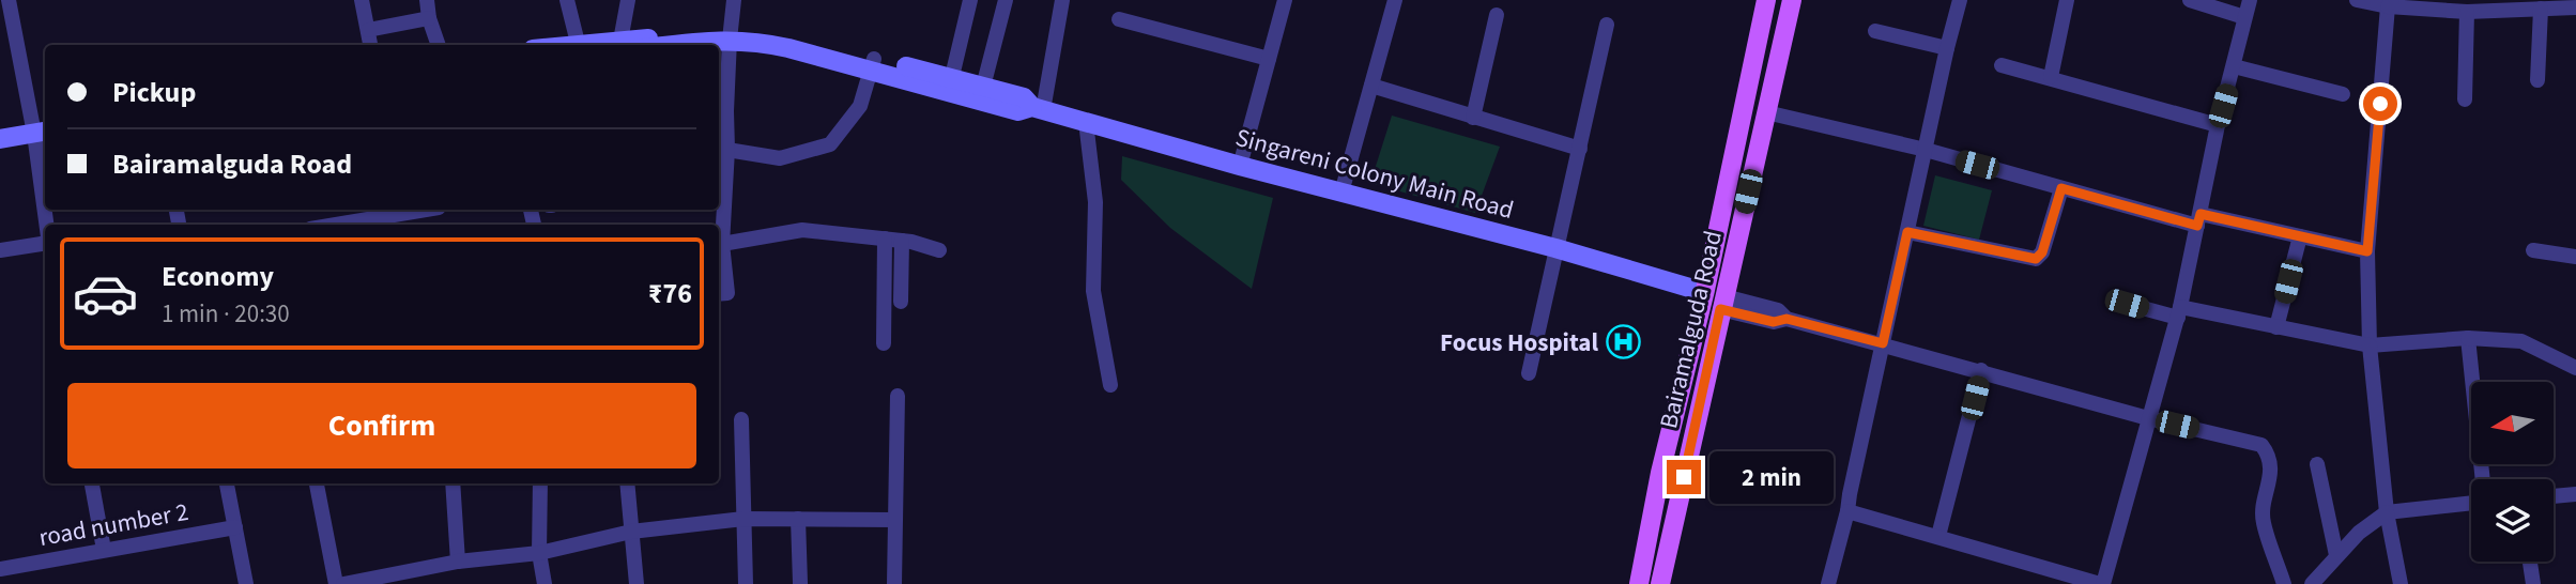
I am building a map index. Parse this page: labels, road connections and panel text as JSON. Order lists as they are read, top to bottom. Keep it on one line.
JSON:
{"streets":{"main road":["Bairamalguda Road"],"street":["Singareni Colony Main Road","road number 2"]},"crossings":[["Singareni Colony Main Road","Bairamalguda Road"]],"places":{"hospital":["Focus Hospital"]},"north":"left","page":{"banner":["Pickup","Bairamalguda Road"],"list":[{"name":"Economy","note":"1 min · 20:30","value":"₹76"}],"buttons":"Confirm","bubble":"2 min"}}
